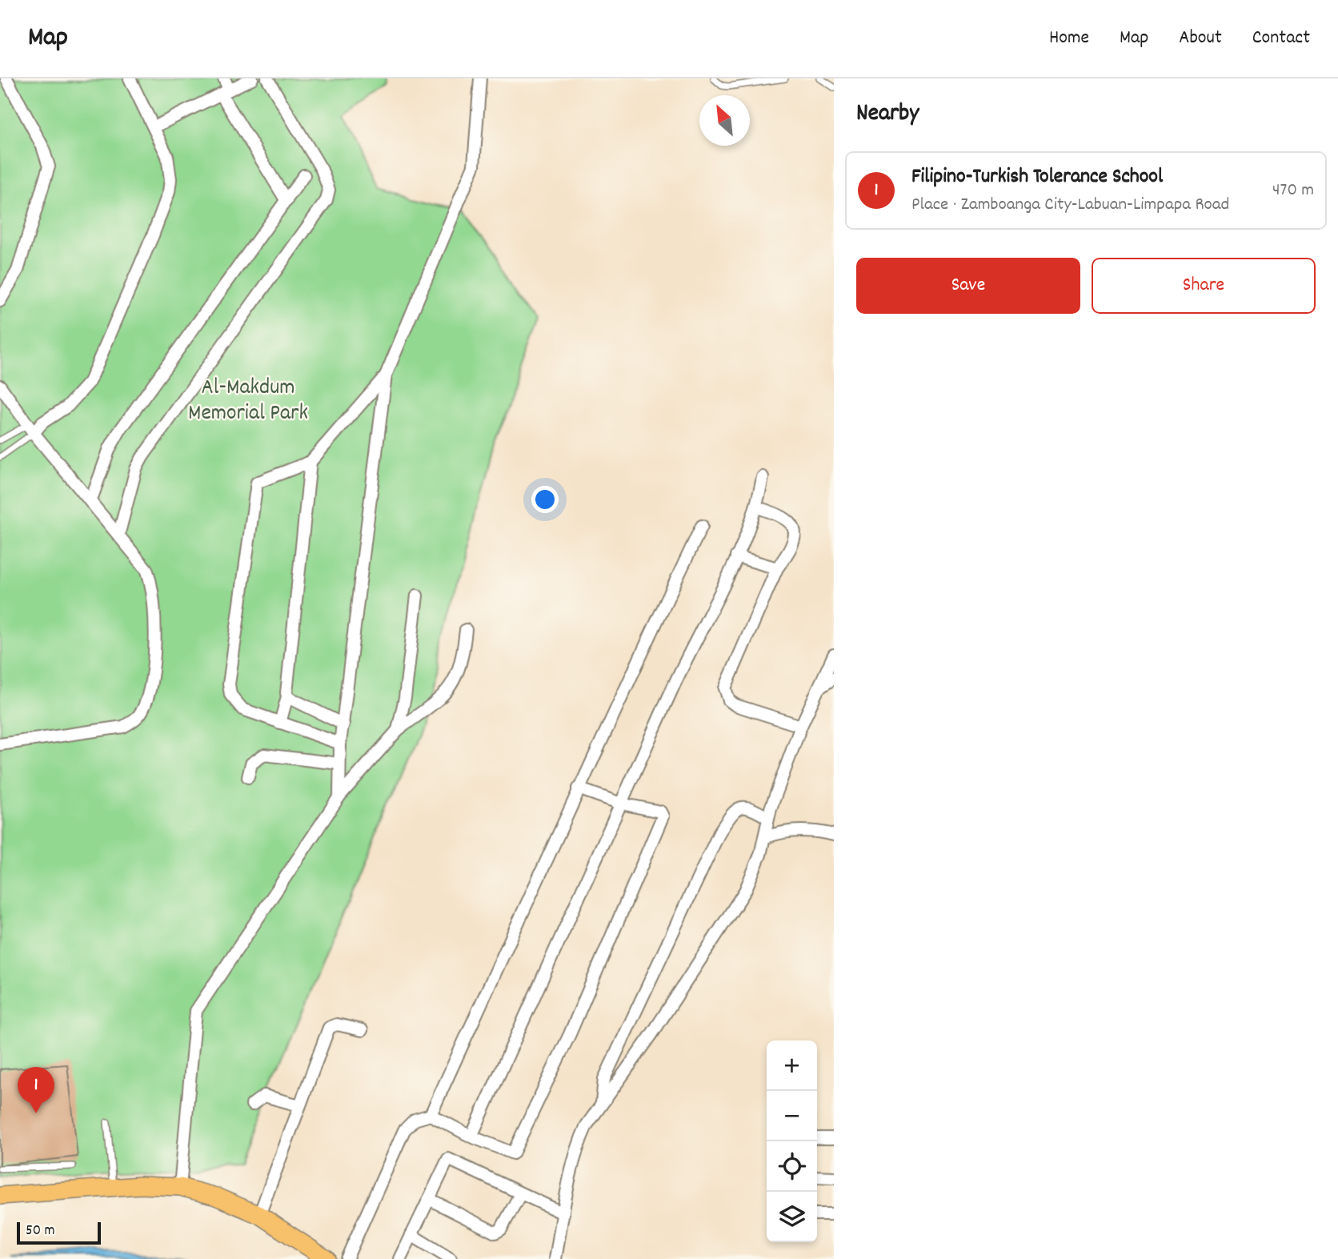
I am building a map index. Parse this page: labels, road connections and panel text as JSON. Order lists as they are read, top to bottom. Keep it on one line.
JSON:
{"parks":["Al-Makdum Memorial Park"],"scale_bar":"50 m","north":"top left","page":{"header":"Map","nav":["Home","Map","About","Contact"],"heading":"Nearby","list":[{"mark":"1","name":"Filipino-Turkish Tolerance School","note":"Place · Zamboanga City-Labuan-Limpapa Road","value":"470 m"}],"buttons":["Save","Share"],"map_buttons":["+","−"],"pins":"1","scale":"50 m"}}
